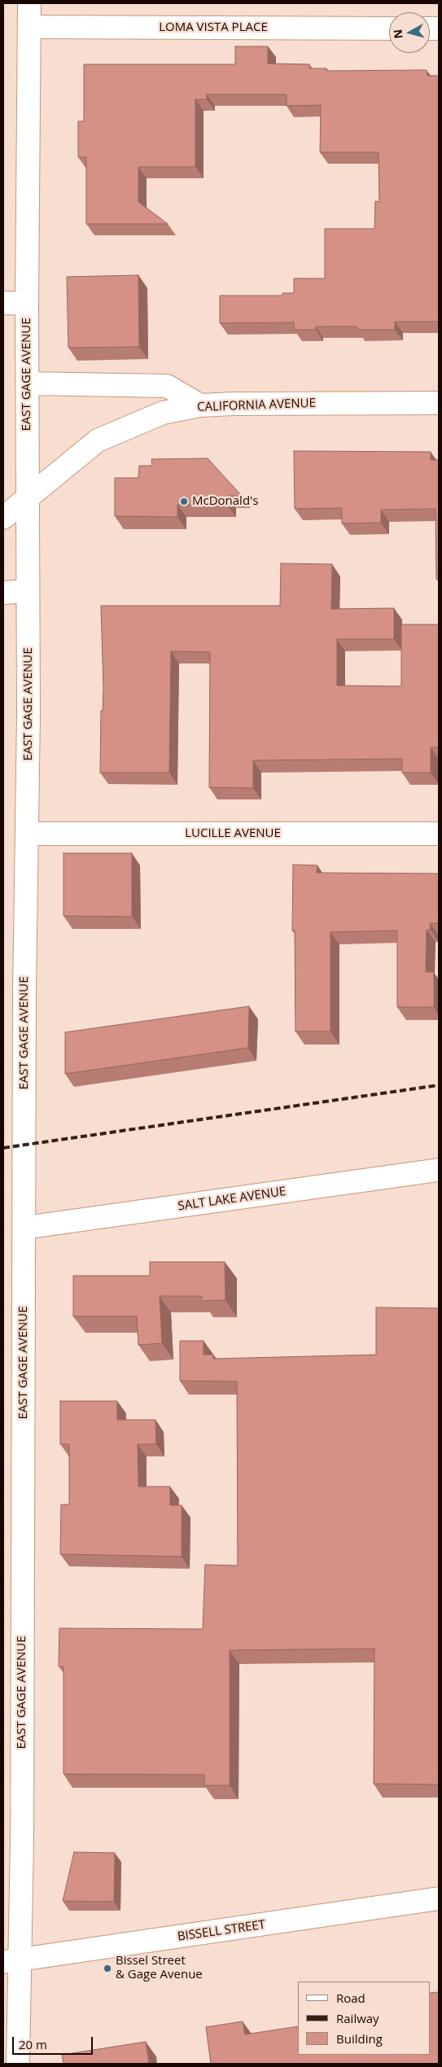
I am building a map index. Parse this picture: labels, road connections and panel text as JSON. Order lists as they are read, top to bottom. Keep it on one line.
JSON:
{"streets":{"main road":["LOMA VISTA PLACE","EAST GAGE AVENUE","CALIFORNIA AVENUE","LUCILLE AVENUE","SALT LAKE AVENUE","BISSELL STREET"]},"crossings":[["LOMA VISTA PLACE","EAST GAGE AVENUE"],["EAST GAGE AVENUE","CALIFORNIA AVENUE"],["EAST GAGE AVENUE","LUCILLE AVENUE"],["EAST GAGE AVENUE","SALT LAKE AVENUE"],["EAST GAGE AVENUE","BISSELL STREET"]],"places":["McDonald's","Bissel Street & Gage Avenue"],"legend":["Road","Railway","Building"],"scale_bar":"20 m","north":"left"}
